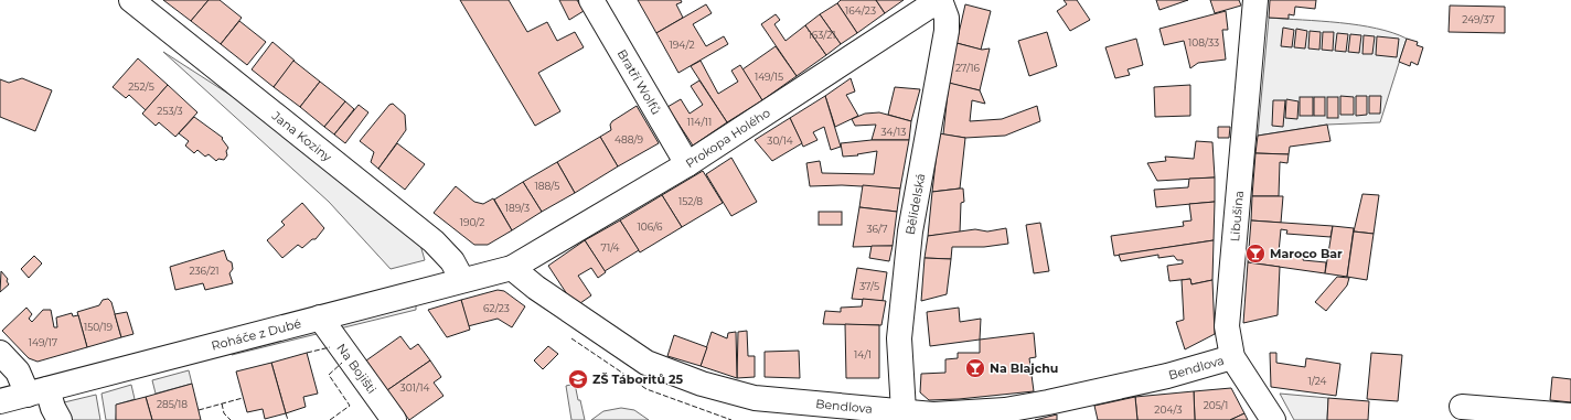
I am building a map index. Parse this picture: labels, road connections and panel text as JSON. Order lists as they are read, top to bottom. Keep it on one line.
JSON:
{"streets":{"street":["Bratří Wolfů","Jana Koziny","Prokopa Holého","Bělidelská","Libušina","Roháče z Dubé","Bendlova","Na Bojišti"]},"crossings":[["Bratří Wolfů","Prokopa Holého"],["Jana Koziny","Roháče z Dubé"],["Prokopa Holého","Bělidelská"],["Prokopa Holého","Roháče z Dubé"],["Prokopa Holého","Bendlova"],["Bělidelská","Bendlova"],["Libušina","Bendlova"],["Roháče z Dubé","Bendlova"],["Roháče z Dubé","Na Bojišti"]],"places":{"bar":["Maroco Bar","Na Blajchu"],"school or university":["ZŠ Táboritů 25"]},"house_numbers":["164/23","249/37","163/21","108/33","194/2","27/16","149/15","252/5","253/3","114/11","34/13","488/9","30/14","188/5","152/8","189/3","190/2","106/6","36/7","71/4","236/21","37/5","62/23","150/19","149/17","14/1","1/24","301/14","285/18","205/1","204/3"]}
